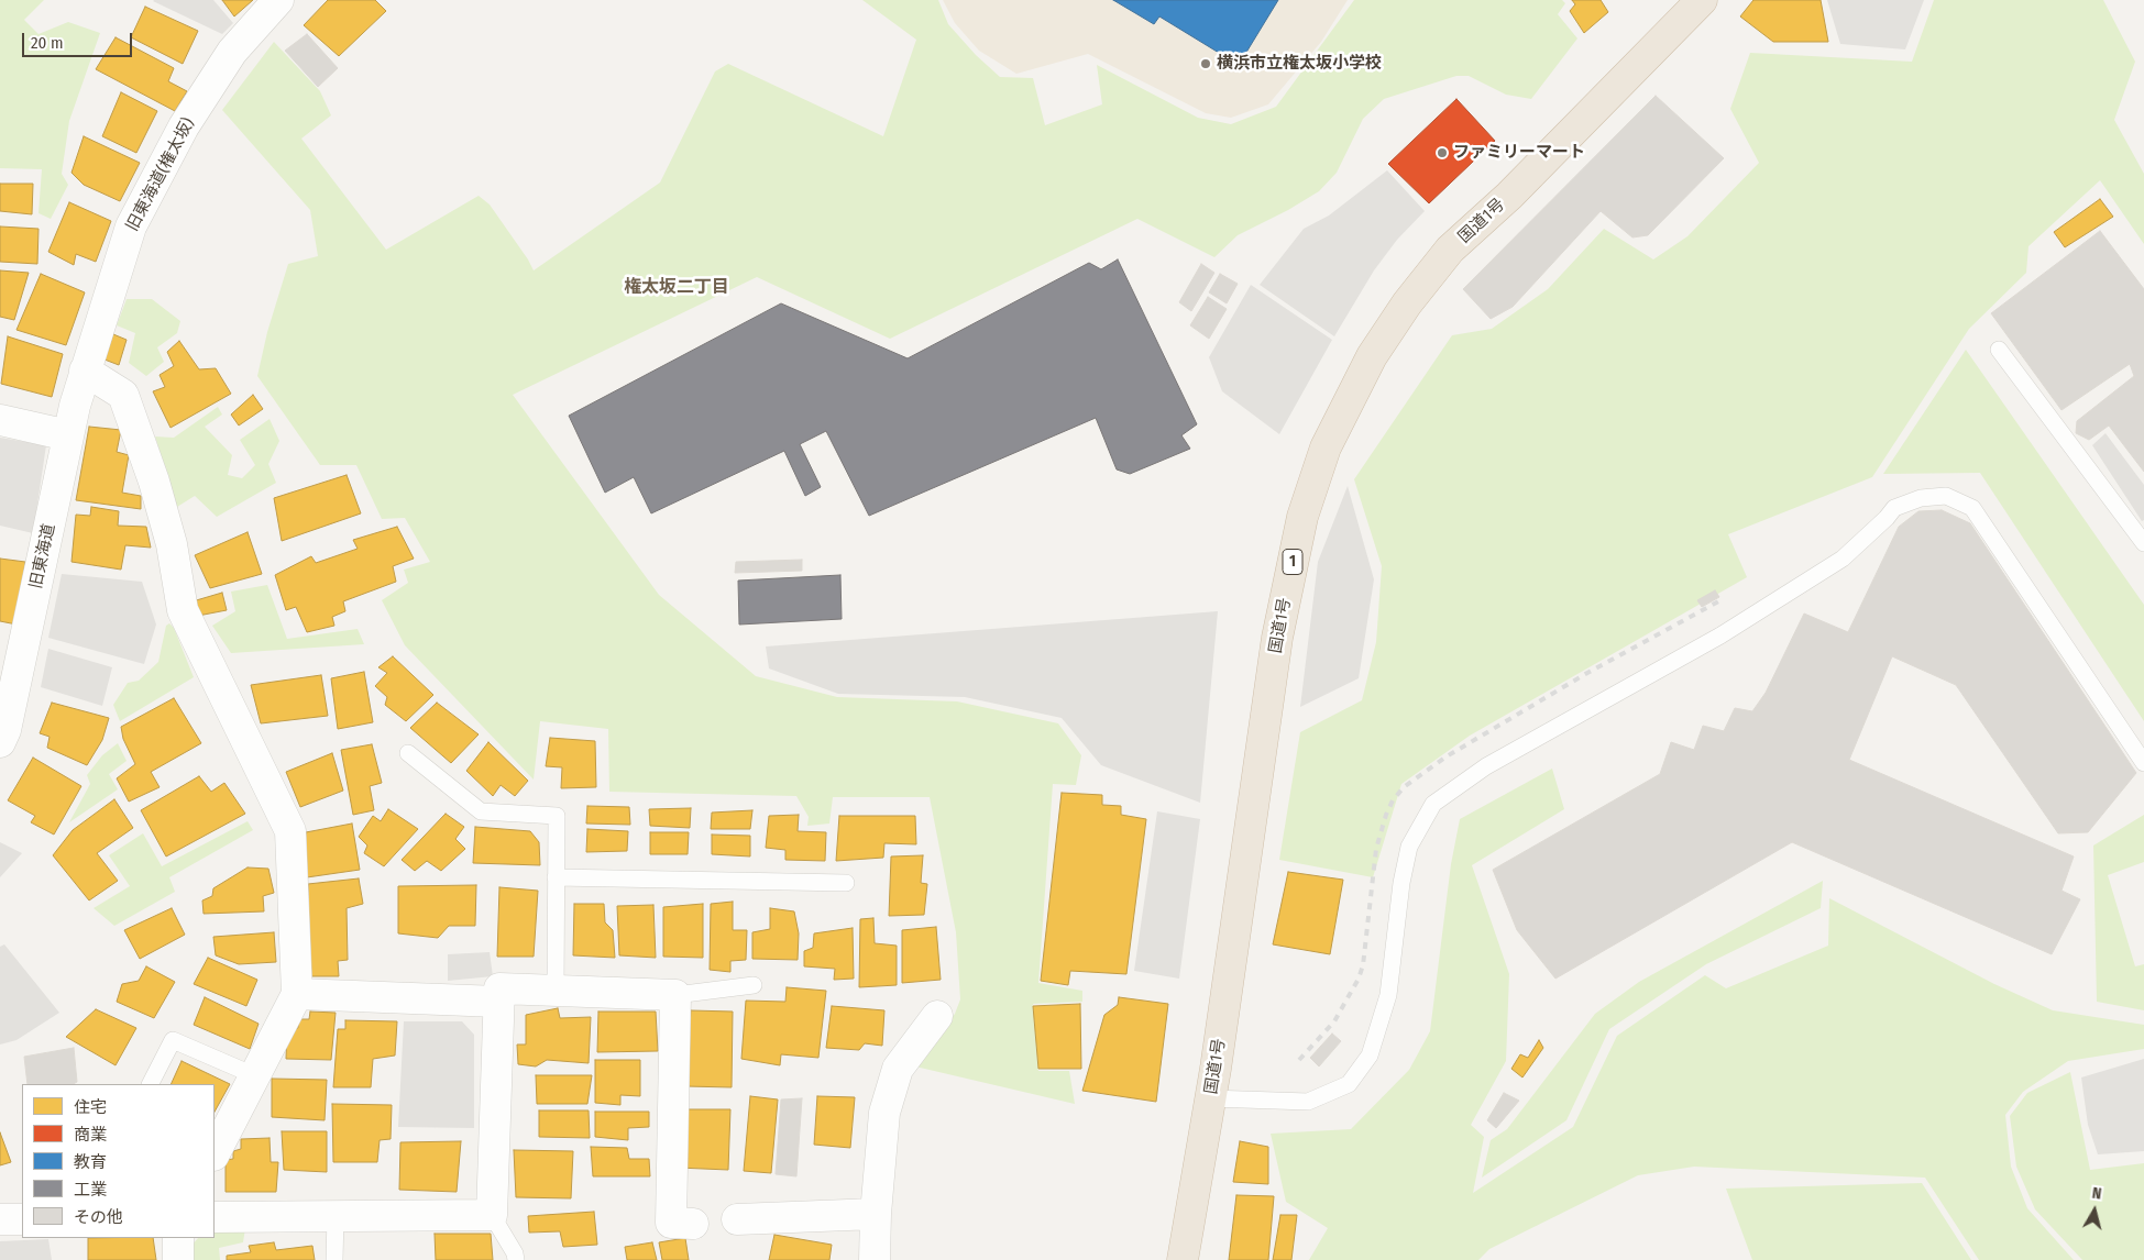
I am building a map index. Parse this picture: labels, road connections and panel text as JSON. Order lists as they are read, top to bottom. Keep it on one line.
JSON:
{"streets":{"highway":["国道1号","1"],"street":["旧東海道(権太坂)","旧東海道"]},"crossings":[["旧東海道(権太坂)","旧東海道"]],"districts":["権太坂二丁目"],"places":["横浜市立権太坂小学校","ファミリーマート"],"legend":["住宅","商業","教育","工業","その他"],"scale_bar":"20 m","north":"top"}
